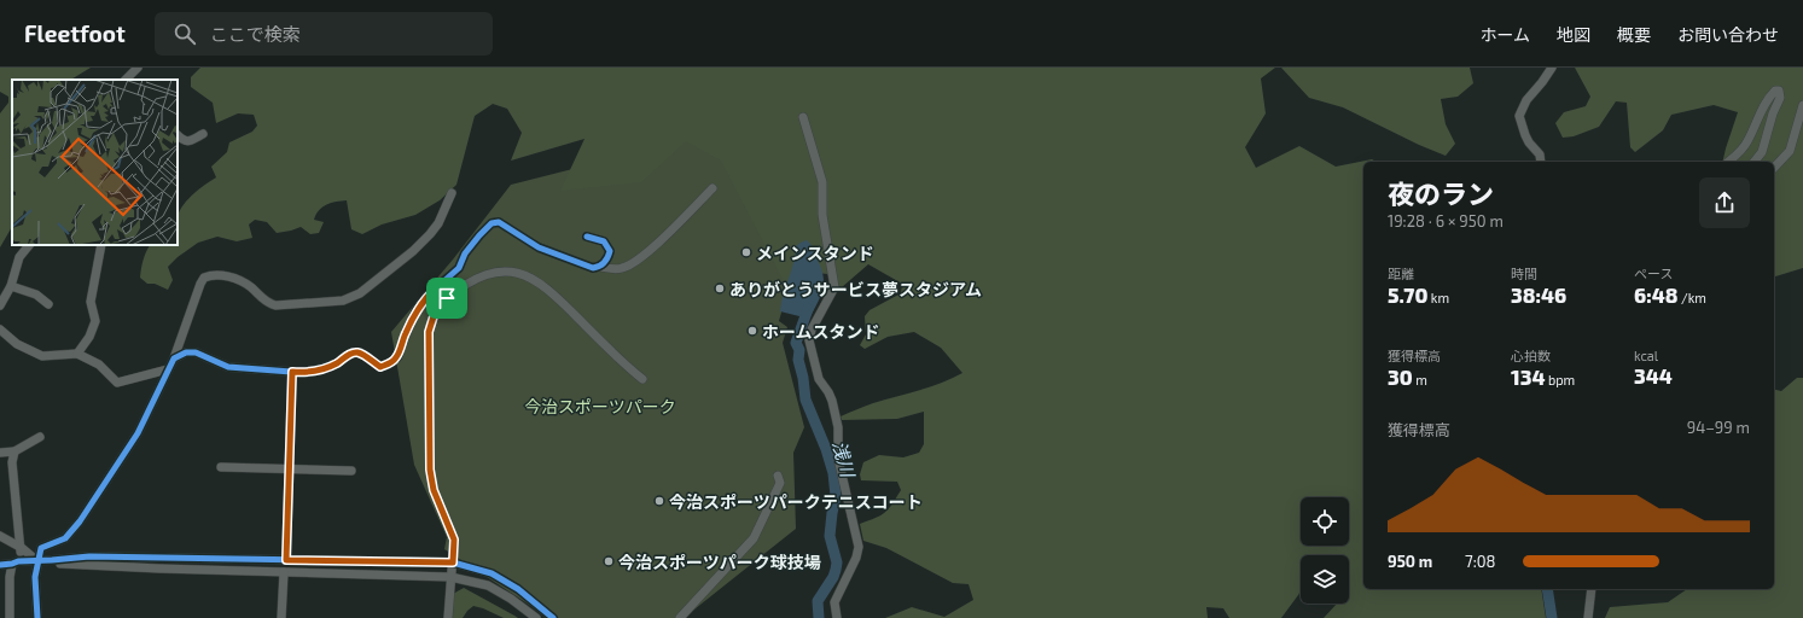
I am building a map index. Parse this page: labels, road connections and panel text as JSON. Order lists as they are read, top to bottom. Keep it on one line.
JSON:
{"water":["浅川"],"parks":["今治スポーツパーク"],"places":["メインスタンド","ありがとうサービス夢スタジアム","ホームスタンド","今治スポーツパークテニスコート","今治スポーツパーク球技場"],"page":{"header":"Fleetfoot","search":"ここで検索","nav":["ホーム","地図","概要","お問い合わせ"],"heading":["夜のラン","19:28 · 6 × 950 m"],"stats":[["距離","5.70 km"],["時間","38:46"],["ペース","6:48 /km"],["獲得標高","30 m"],["心拍数","134 bpm"],["kcal","344"]],"chart":["獲得標高","94–99 m"],"list":[{"name":"950 m","note":"7:08"}]}}
